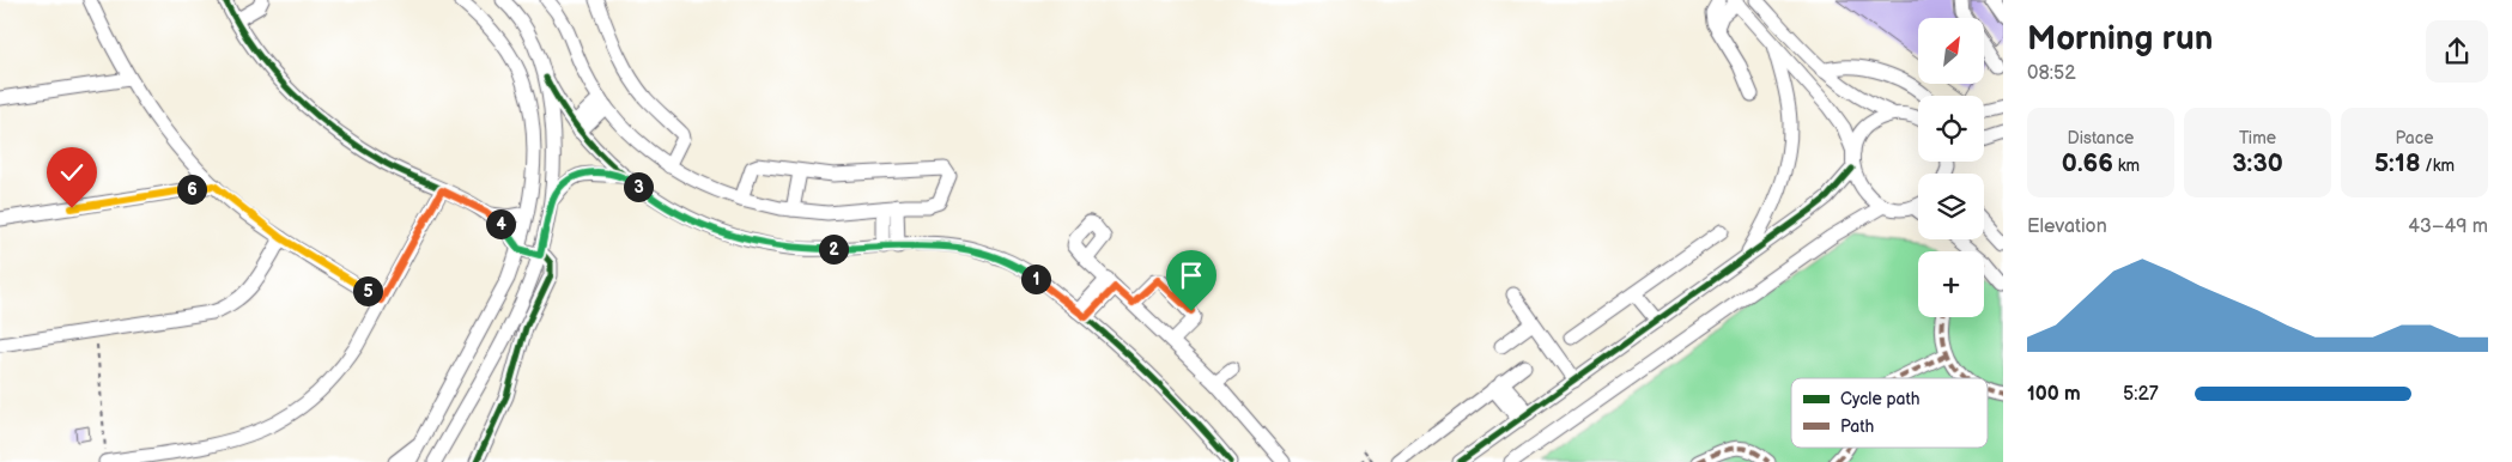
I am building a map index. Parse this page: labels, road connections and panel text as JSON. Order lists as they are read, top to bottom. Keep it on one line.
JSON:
{"legend":["Cycle path","Path"],"north":"top right","page":{"heading":["Morning run","08:52"],"map_buttons":"+","stats":[["Distance","0.66 km"],["Time","3:30"],["Pace","5:18 /km"]],"pins":["3","6","4","2","1","5"],"chart":["Elevation","43–49 m"],"list":[{"name":"100 m","note":"5:27"}]}}
